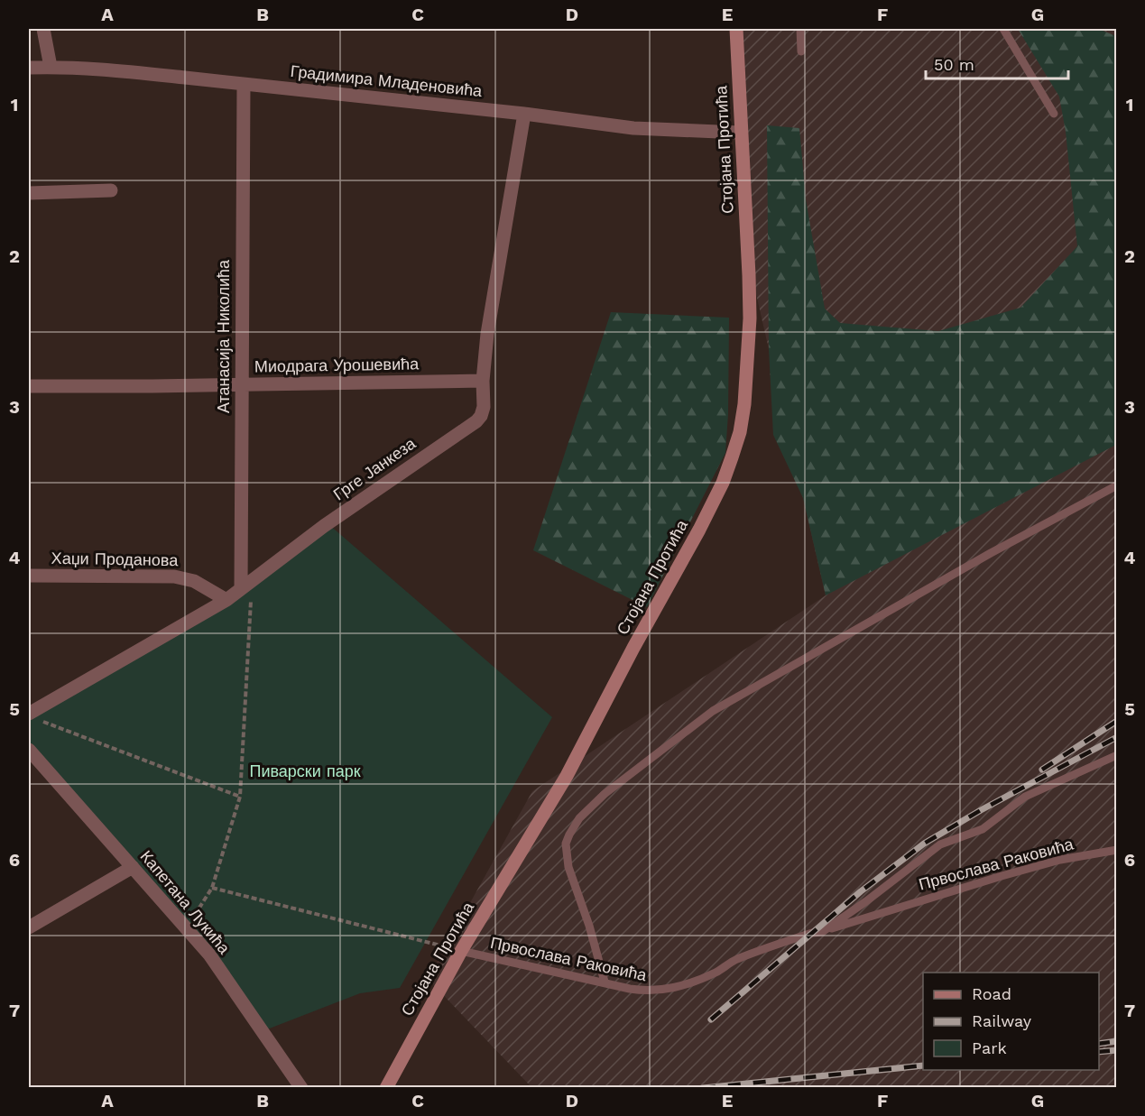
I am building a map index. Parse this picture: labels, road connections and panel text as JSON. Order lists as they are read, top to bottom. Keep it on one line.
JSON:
{"streets":{"main road":["Стојана Протића"],"street":["Градимира Младеновића","Атанасија Николића","Миодрага Урошевића","Грге Јанкеза","Хаџи Проданова","Капетана Лукића"],"lane":["Првослава Раковића"]},"crossings":[["Градимира Младеновића","Стојана Протића"],["Градимира Младеновића","Атанасија Николића"],["Градимира Младеновића","Грге Јанкеза"],["Стојана Протића","Првослава Раковића"],["Атанасија Николића","Миодрага Урошевића"],["Атанасија Николића","Грге Јанкеза"],["Миодрага Урошевића","Грге Јанкеза"],["Грге Јанкеза","Хаџи Проданова"]],"parks":["Пиварски парк"],"legend":["Road","Railway","Park"],"scale_bar":"50 m","grid":{"columns":["A","B","C","D","E","F","G"],"rows":["1","2","3","4","5","6","7"]}}
